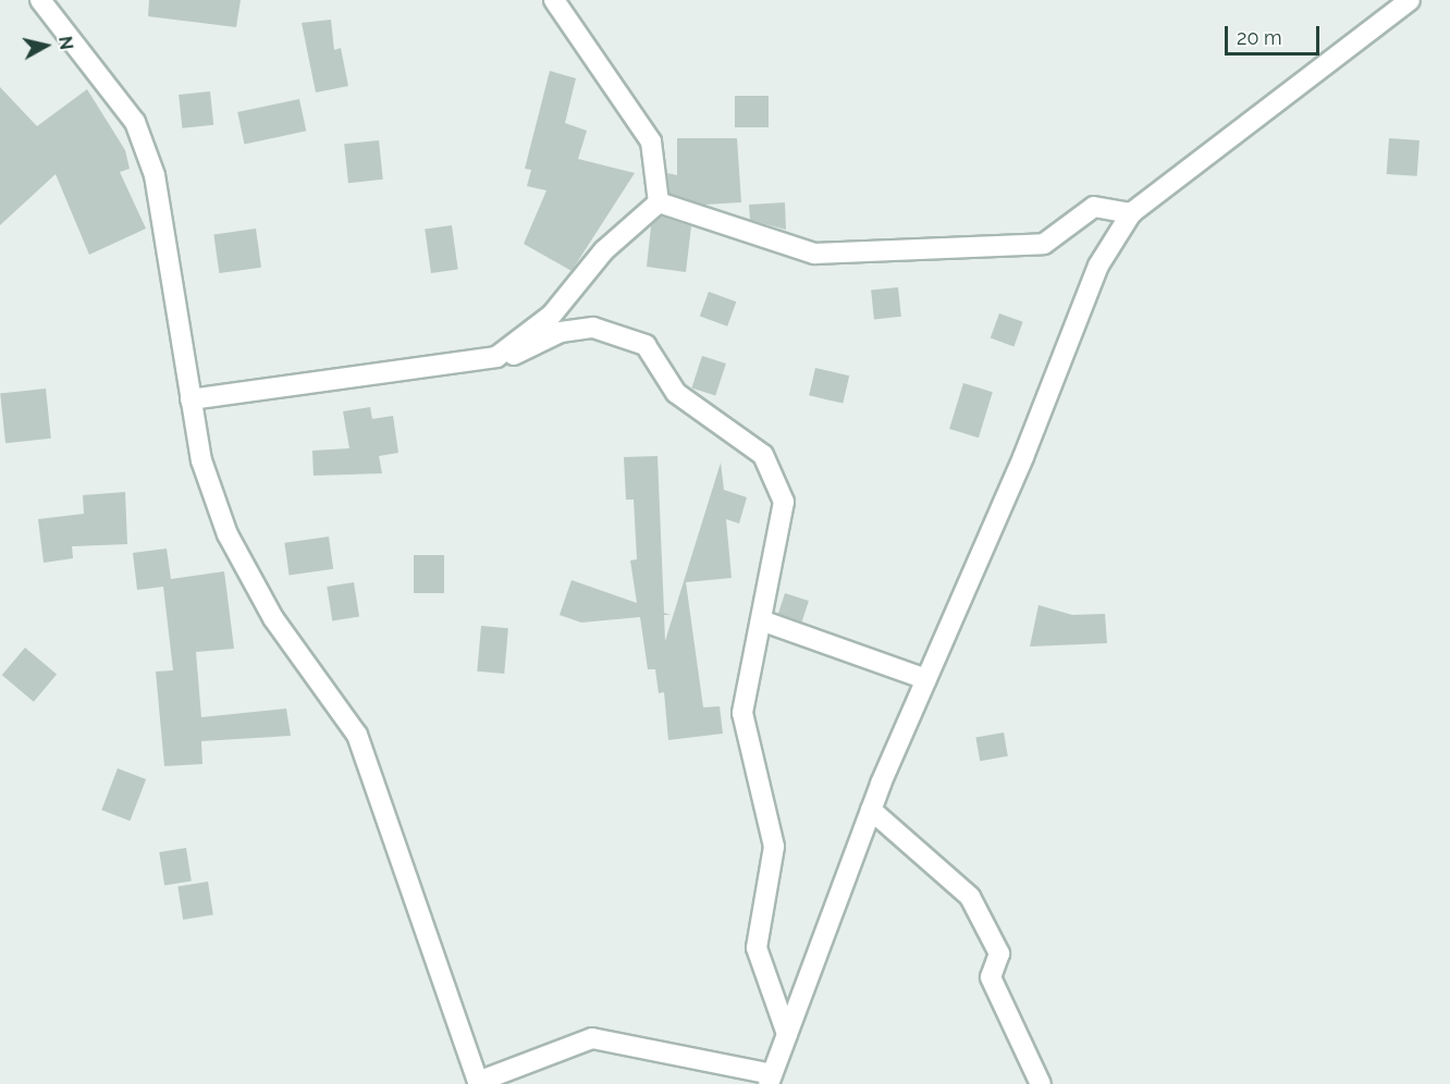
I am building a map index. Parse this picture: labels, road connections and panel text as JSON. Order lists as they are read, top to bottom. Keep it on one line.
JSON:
{"scale_bar":"20 m","north":"right"}
